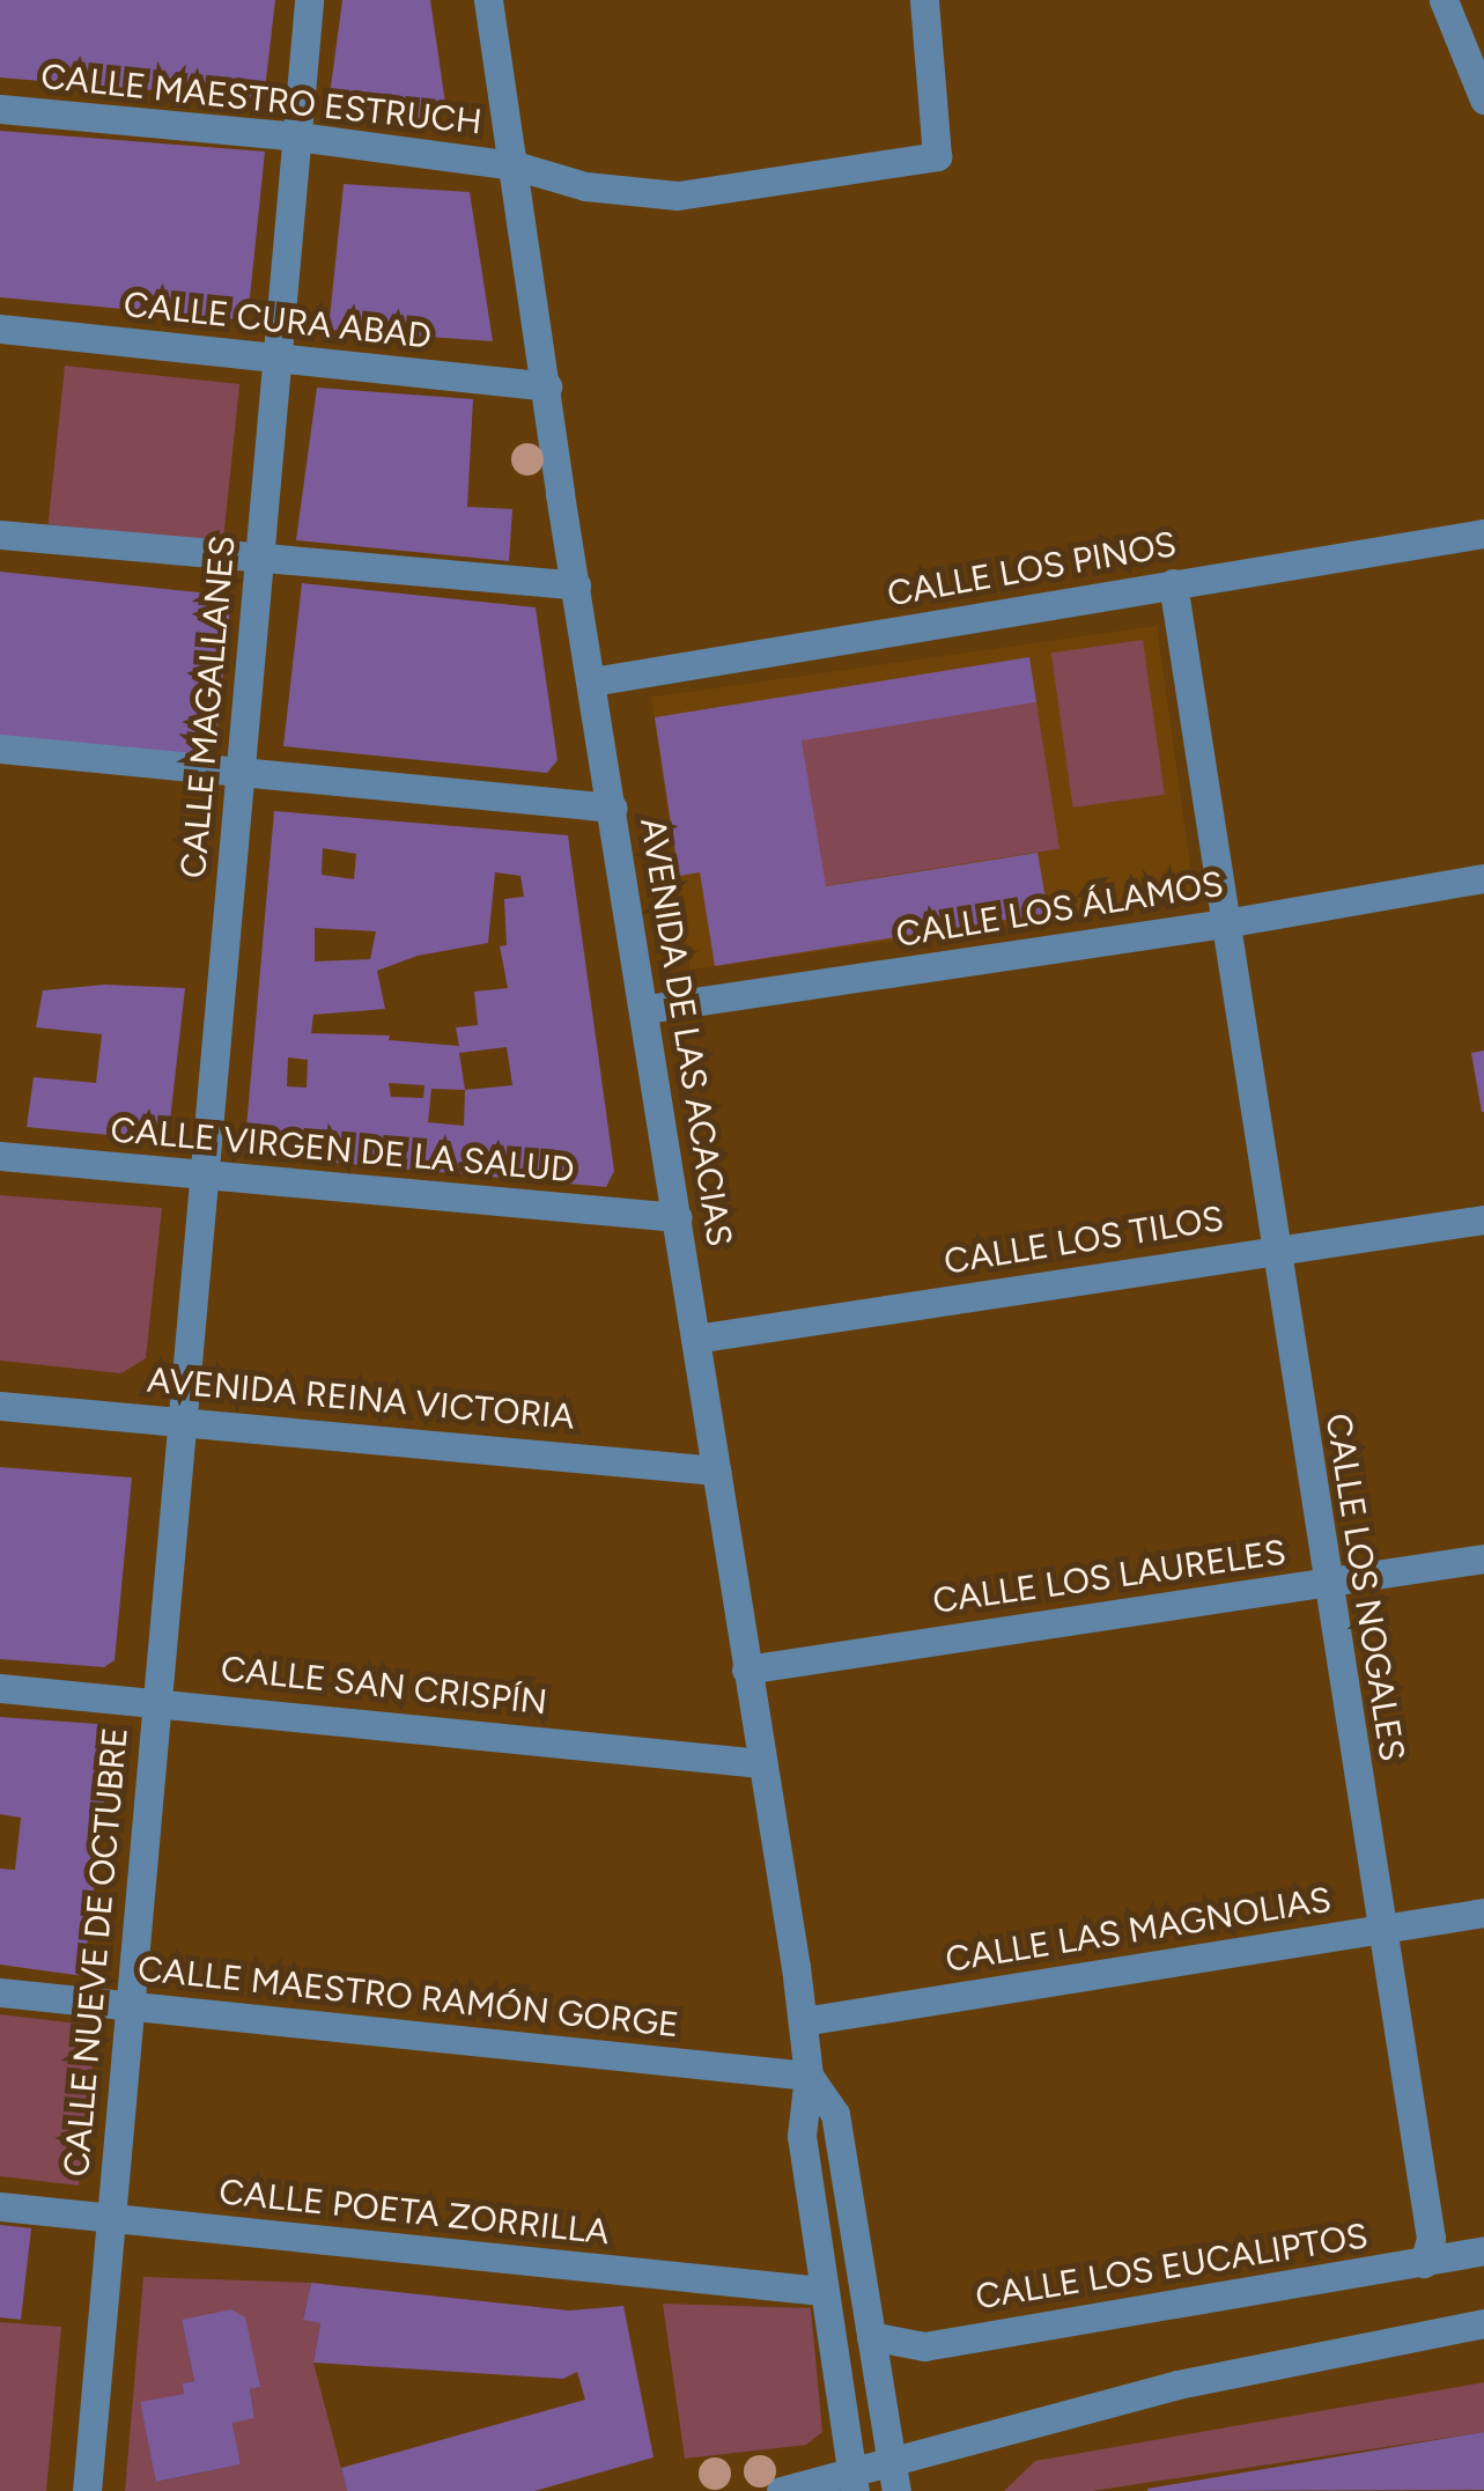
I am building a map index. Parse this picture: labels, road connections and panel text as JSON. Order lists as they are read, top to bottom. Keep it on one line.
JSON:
{"streets":{"street":["CALLE MAESTRO ESTRUCH","CALLE CURA ABAD","CALLE LOS PINOS","CALLE MAGALLANES","CALLE LOS ÁLAMOS","AVENIDA DE LAS ACACIAS","CALLE VIRGEN DE LA SALUD","CALLE LOS TILOS","AVENIDA REINA VICTORIA","CALLE LOS LAURELES","CALLE LOS NOGALES","CALLE SAN CRISPÍN","CALLE LAS MAGNOLIAS","CALLE NUEVE DE OCTUBRE","CALLE MAESTRO RAMÓN GORGE","CALLE POETA ZORRILLA","CALLE LOS EUCALIPTOS"]},"crossings":[["CALLE MAESTRO ESTRUCH","CALLE MAGALLANES"],["CALLE MAESTRO ESTRUCH","AVENIDA DE LAS ACACIAS"],["CALLE CURA ABAD","CALLE MAGALLANES"],["CALLE CURA ABAD","AVENIDA DE LAS ACACIAS"],["CALLE LOS PINOS","AVENIDA DE LAS ACACIAS"],["CALLE LOS PINOS","CALLE LOS NOGALES"],["CALLE MAGALLANES","CALLE VIRGEN DE LA SALUD"],["CALLE MAGALLANES","AVENIDA REINA VICTORIA"],["CALLE MAGALLANES","CALLE NUEVE DE OCTUBRE"],["CALLE LOS ÁLAMOS","AVENIDA DE LAS ACACIAS"],["CALLE LOS ÁLAMOS","CALLE LOS NOGALES"],["AVENIDA DE LAS ACACIAS","CALLE VIRGEN DE LA SALUD"],["AVENIDA DE LAS ACACIAS","CALLE LOS TILOS"],["AVENIDA DE LAS ACACIAS","AVENIDA REINA VICTORIA"],["AVENIDA DE LAS ACACIAS","CALLE LOS LAURELES"],["AVENIDA DE LAS ACACIAS","CALLE SAN CRISPÍN"],["AVENIDA DE LAS ACACIAS","CALLE LAS MAGNOLIAS"],["AVENIDA DE LAS ACACIAS","CALLE MAESTRO RAMÓN GORGE"],["AVENIDA DE LAS ACACIAS","CALLE POETA ZORRILLA"],["AVENIDA DE LAS ACACIAS","CALLE LOS EUCALIPTOS"],["CALLE LOS TILOS","CALLE LOS NOGALES"],["AVENIDA REINA VICTORIA","CALLE NUEVE DE OCTUBRE"],["CALLE LOS LAURELES","CALLE LOS NOGALES"],["CALLE LOS NOGALES","CALLE LAS MAGNOLIAS"],["CALLE LOS NOGALES","CALLE LOS EUCALIPTOS"],["CALLE SAN CRISPÍN","CALLE NUEVE DE OCTUBRE"],["CALLE NUEVE DE OCTUBRE","CALLE MAESTRO RAMÓN GORGE"],["CALLE NUEVE DE OCTUBRE","CALLE POETA ZORRILLA"]]}
